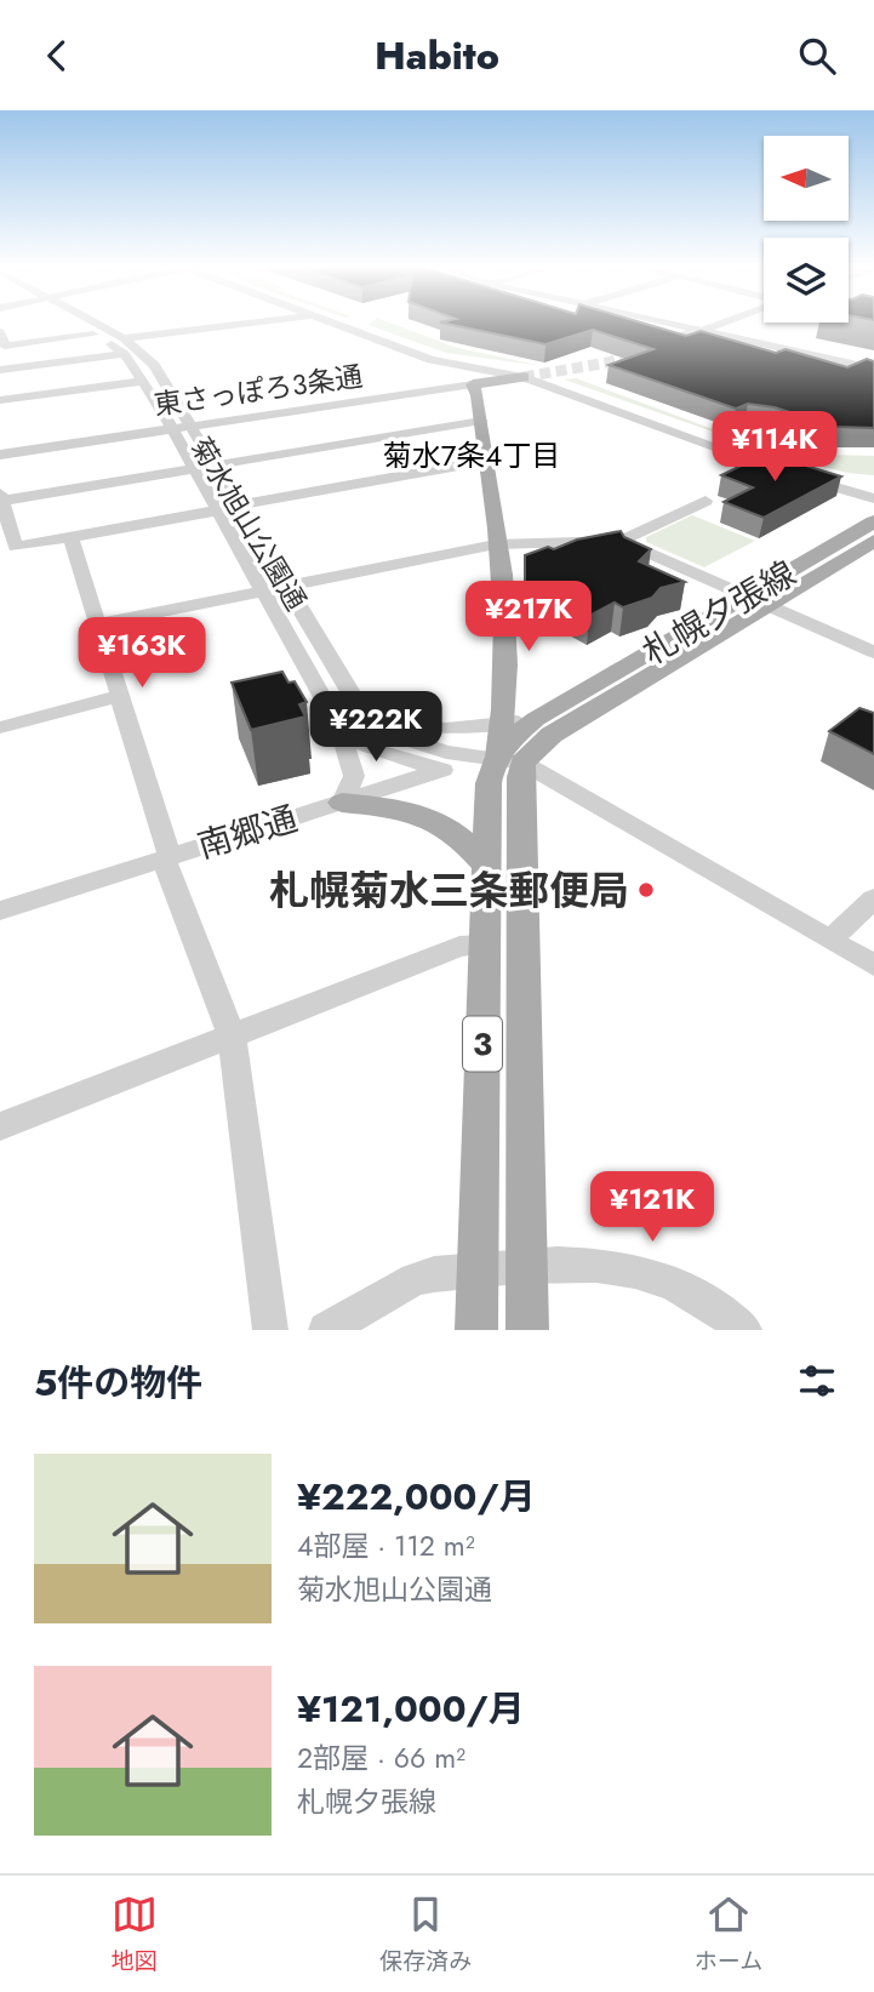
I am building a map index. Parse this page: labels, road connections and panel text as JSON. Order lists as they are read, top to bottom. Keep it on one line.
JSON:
{"streets":{"main road":["東さっぽろ3条通","札幌夕張線","3"],"street":["菊水旭山公園通","南郷通"]},"crossings":[["東さっぽろ3条通","菊水旭山公園通"],["菊水旭山公園通","札幌夕張線"],["菊水旭山公園通","南郷通"],["菊水旭山公園通","3"],["札幌夕張線","南郷通"],["札幌夕張線","3"],["南郷通","3"]],"districts":["菊水7条4丁目"],"places":["札幌菊水三条郵便局"],"north":"left","page":{"header":"Habito","price":["¥114K","¥217K","¥163K","¥222K","¥121K"],"heading":"5件の物件","list":[{"name":"¥222,000/月","note":"4部屋 · 112 m² · 菊水旭山公園通"},{"name":"¥121,000/月","note":"2部屋 · 66 m² · 札幌夕張線"}],"tabs":["地図","保存済み","ホーム"]}}
